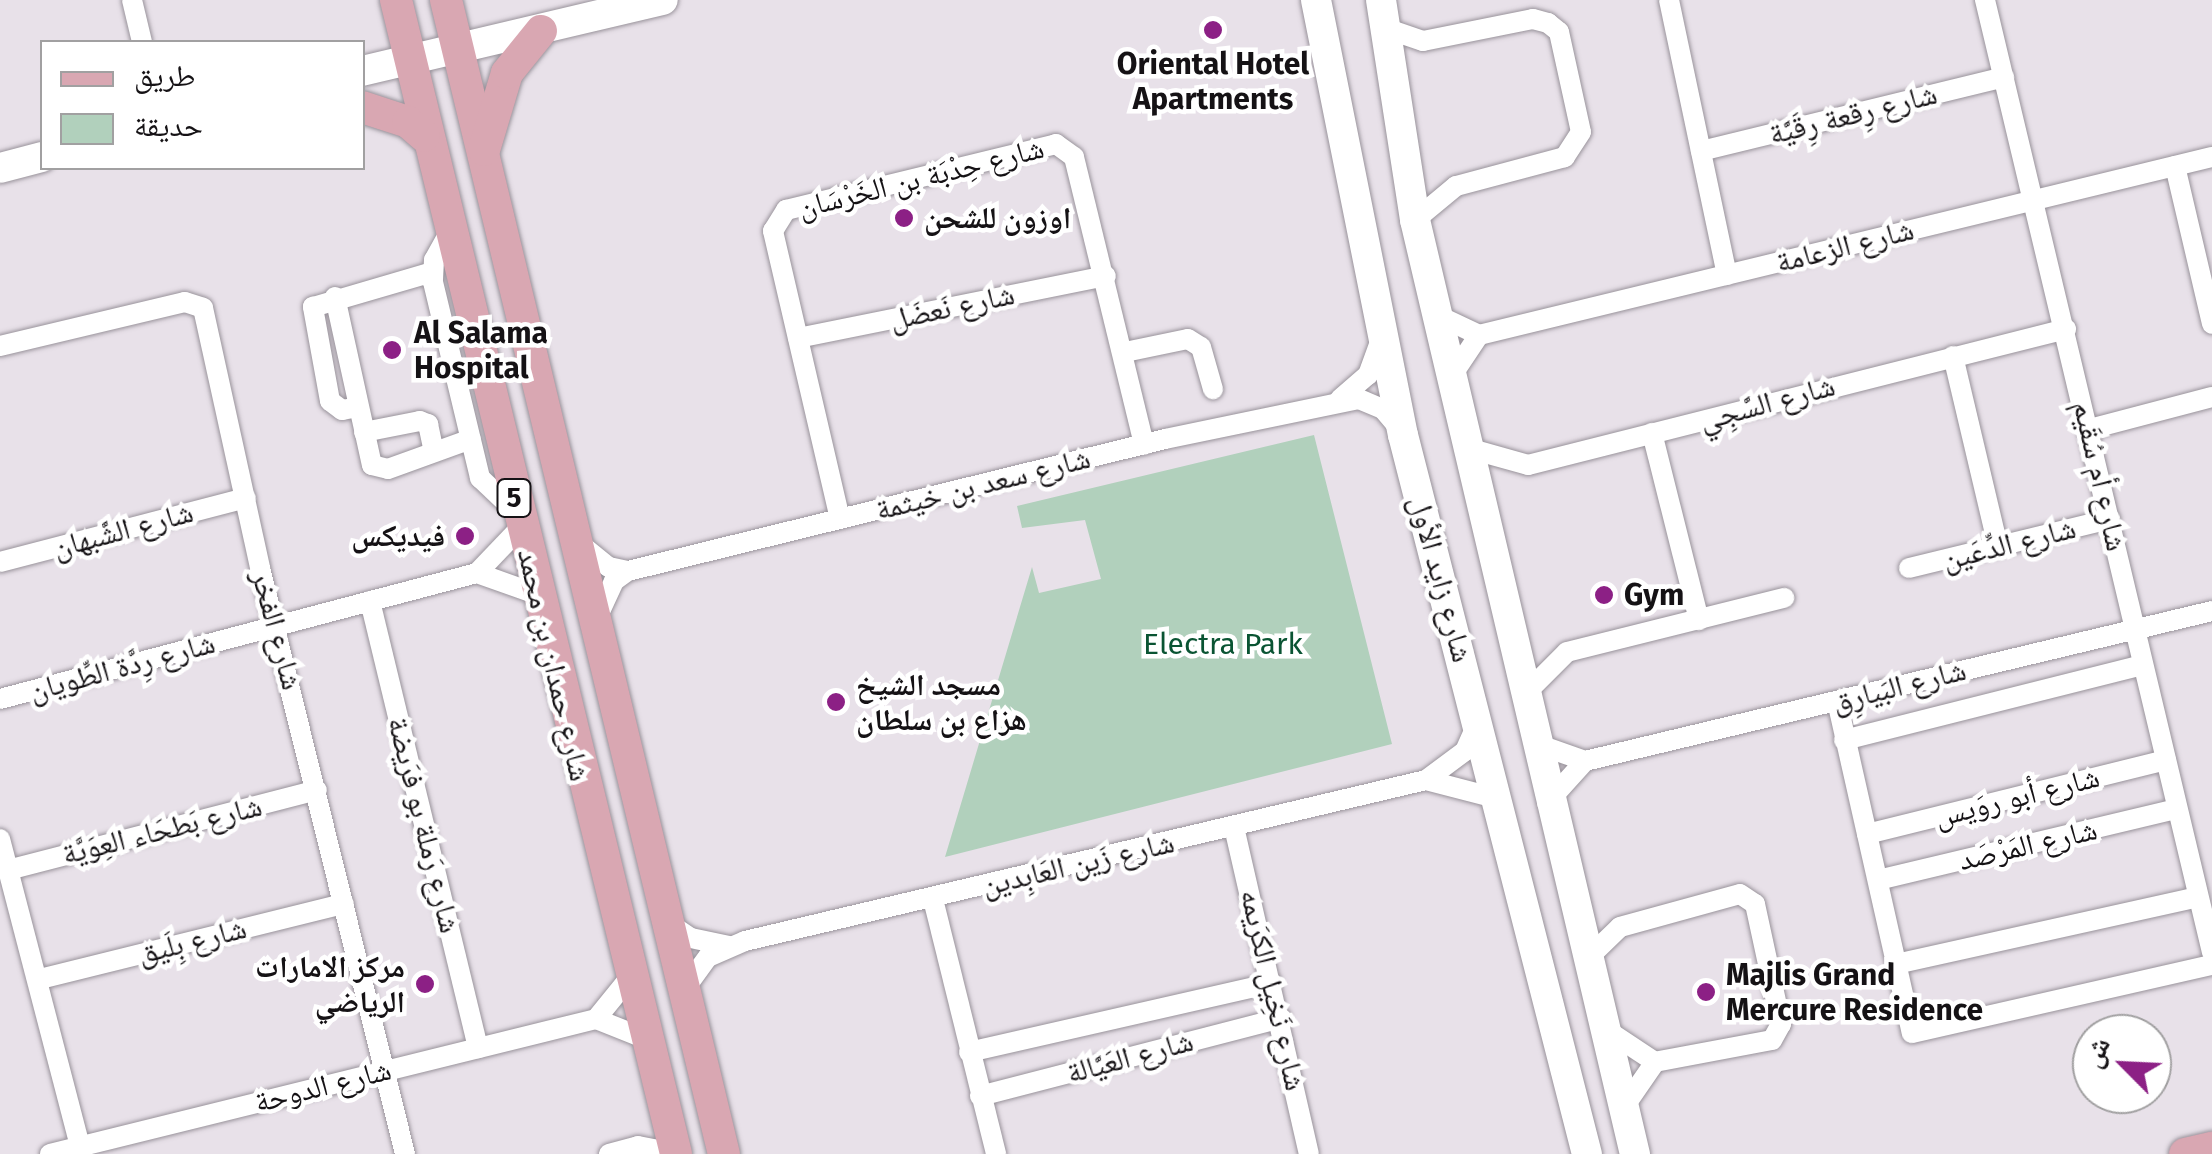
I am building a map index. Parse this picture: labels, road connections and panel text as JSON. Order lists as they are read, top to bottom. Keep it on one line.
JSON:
{"streets":{"main road":["5","شارع زايد الأول","شارع حمدان بن محمد"],"street":["شارع رِقعة رِقَيَّة","شارع حِدْبَة بن الخَرْسَان","شارع الزعامة","شارع نَعضَل","شارع السَّجِي","شارع أم سُقَيم","شارع سعد بن خيثمة","شارع الشَّبهان","شارع الدِّعَين","شارع الفخر","شارع رِدَّة الطِّويان","شارع البَيارِق","شارع أبو روَيس","شارع رَملة بو فرَيضة","شارع بَطحَاء العِوَيَّة","شارع المَرْصَد","شارع زَين العَابِدين","شارع بِلَيق","شارع نَخِيل الكرَيمه","شارع العَيَّالة","شارع الدوحة"]},"crossings":[["شارع رِقعة رِقَيَّة","شارع أم سُقَيم"],["شارع حِدْبَة بن الخَرْسَان","شارع نَعضَل"],["شارع حِدْبَة بن الخَرْسَان","شارع سعد بن خيثمة"],["شارع الزعامة","شارع أم سُقَيم"],["شارع السَّجِي","شارع أم سُقَيم"],["شارع السَّجِي","شارع زايد الأول"],["شارع أم سُقَيم","شارع الدِّعَين"],["شارع أم سُقَيم","شارع البَيارِق"],["شارع أم سُقَيم","شارع أبو روَيس"],["شارع أم سُقَيم","شارع المَرْصَد"],["شارع الشَّبهان","شارع الفخر"],["شارع زايد الأول","شارع زَين العَابِدين"],["شارع الفخر","شارع رِدَّة الطِّويان"],["شارع الفخر","شارع بَطحَاء العِوَيَّة"],["شارع الفخر","شارع بِلَيق"],["شارع الفخر","شارع الدوحة"],["شارع حمدان بن محمد","شارع رِدَّة الطِّويان"],["شارع حمدان بن محمد","شارع زَين العَابِدين"],["شارع رِدَّة الطِّويان","شارع رَملة بو فرَيضة"],["شارع رَملة بو فرَيضة","شارع الدوحة"],["شارع زَين العَابِدين","شارع نَخِيل الكرَيمه"],["شارع نَخِيل الكرَيمه","شارع العَيَّالة"]],"parks":["Electra Park"],"places":["Oriental Hotel Apartments","اوزون للشحن","Al Salama Hospital","فيديكس","Gym","مسجد الشيخ هزاع بن سلطان","مركز الامارات الرياضي","Majlis Grand Mercure Residence"],"legend":["طريق","حديقة"],"north":"top left"}
